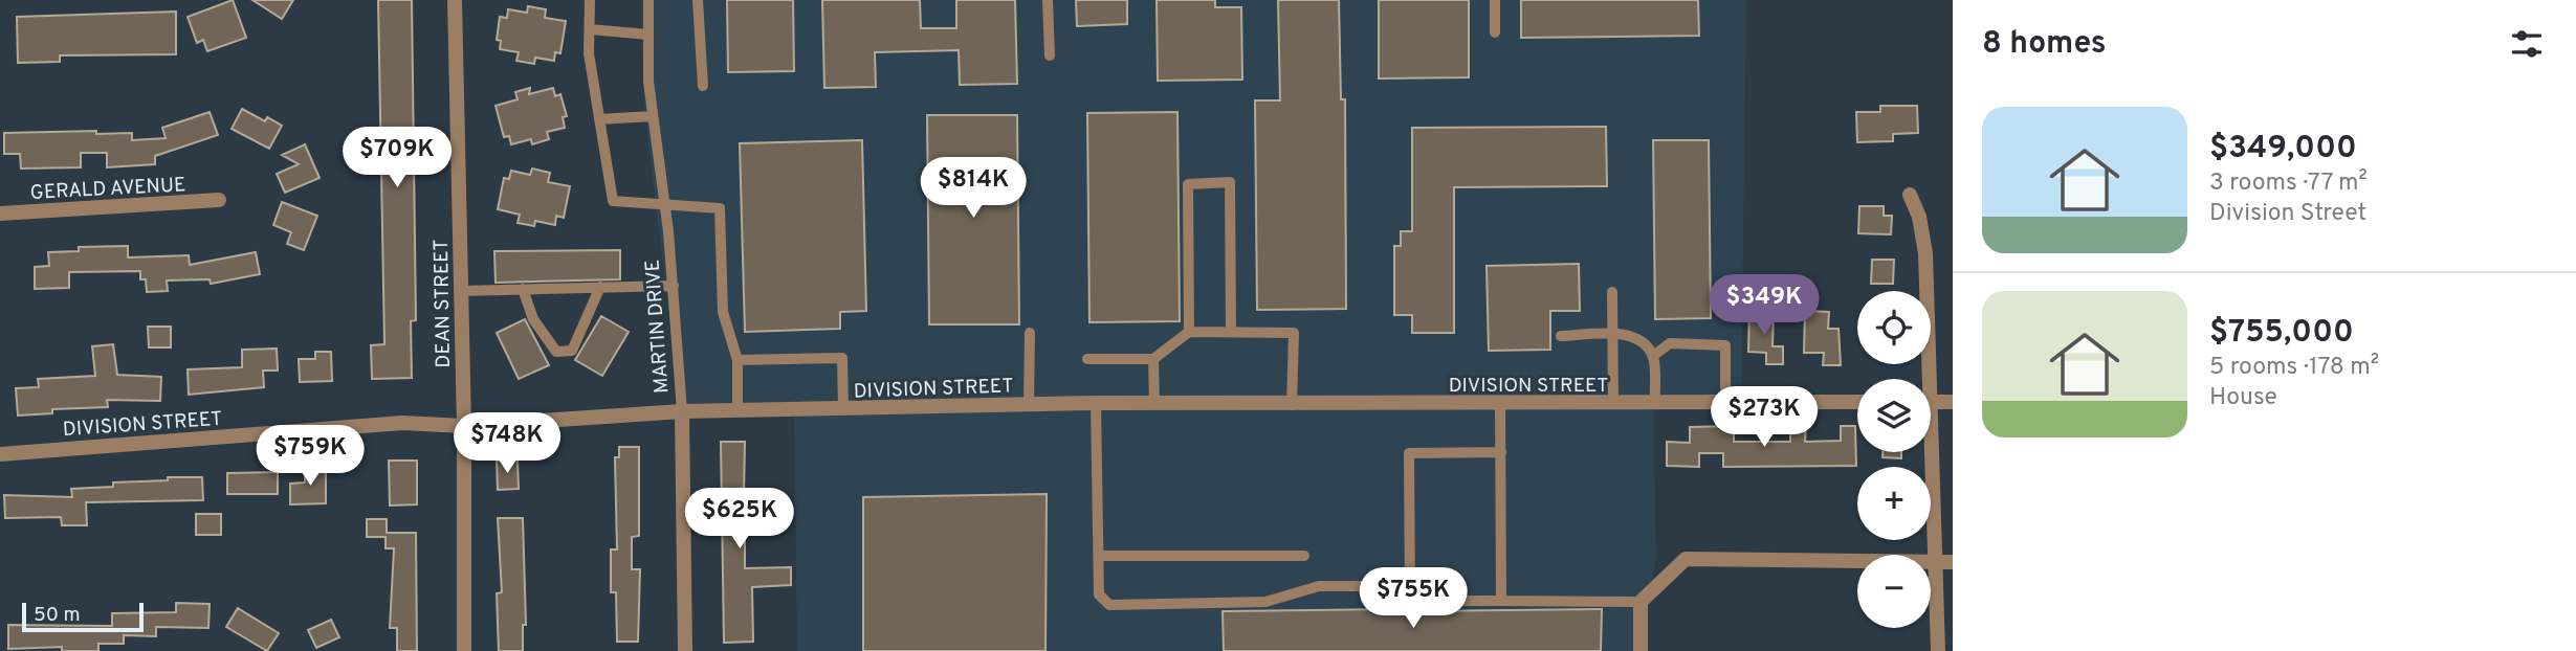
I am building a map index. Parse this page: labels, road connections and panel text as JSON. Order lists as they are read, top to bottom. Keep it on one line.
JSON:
{"streets":{"street":["GERALD AVENUE","DEAN STREET","MARTIN DRIVE","DIVISION STREET"]},"crossings":[["DEAN STREET","DIVISION STREET"],["MARTIN DRIVE","DIVISION STREET"]],"scale_bar":"50 m","page":{"heading":"8 homes","list":[{"name":"$349,000","note":"3 rooms · 77 m² · Division Street"},{"name":"$755,000","note":"5 rooms · 178 m² · House"}],"price":["$709K","$814K","$349K","$273K","$748K","$759K","$625K","$755K"],"map_buttons":["+","−"],"scale":"50 m"}}
